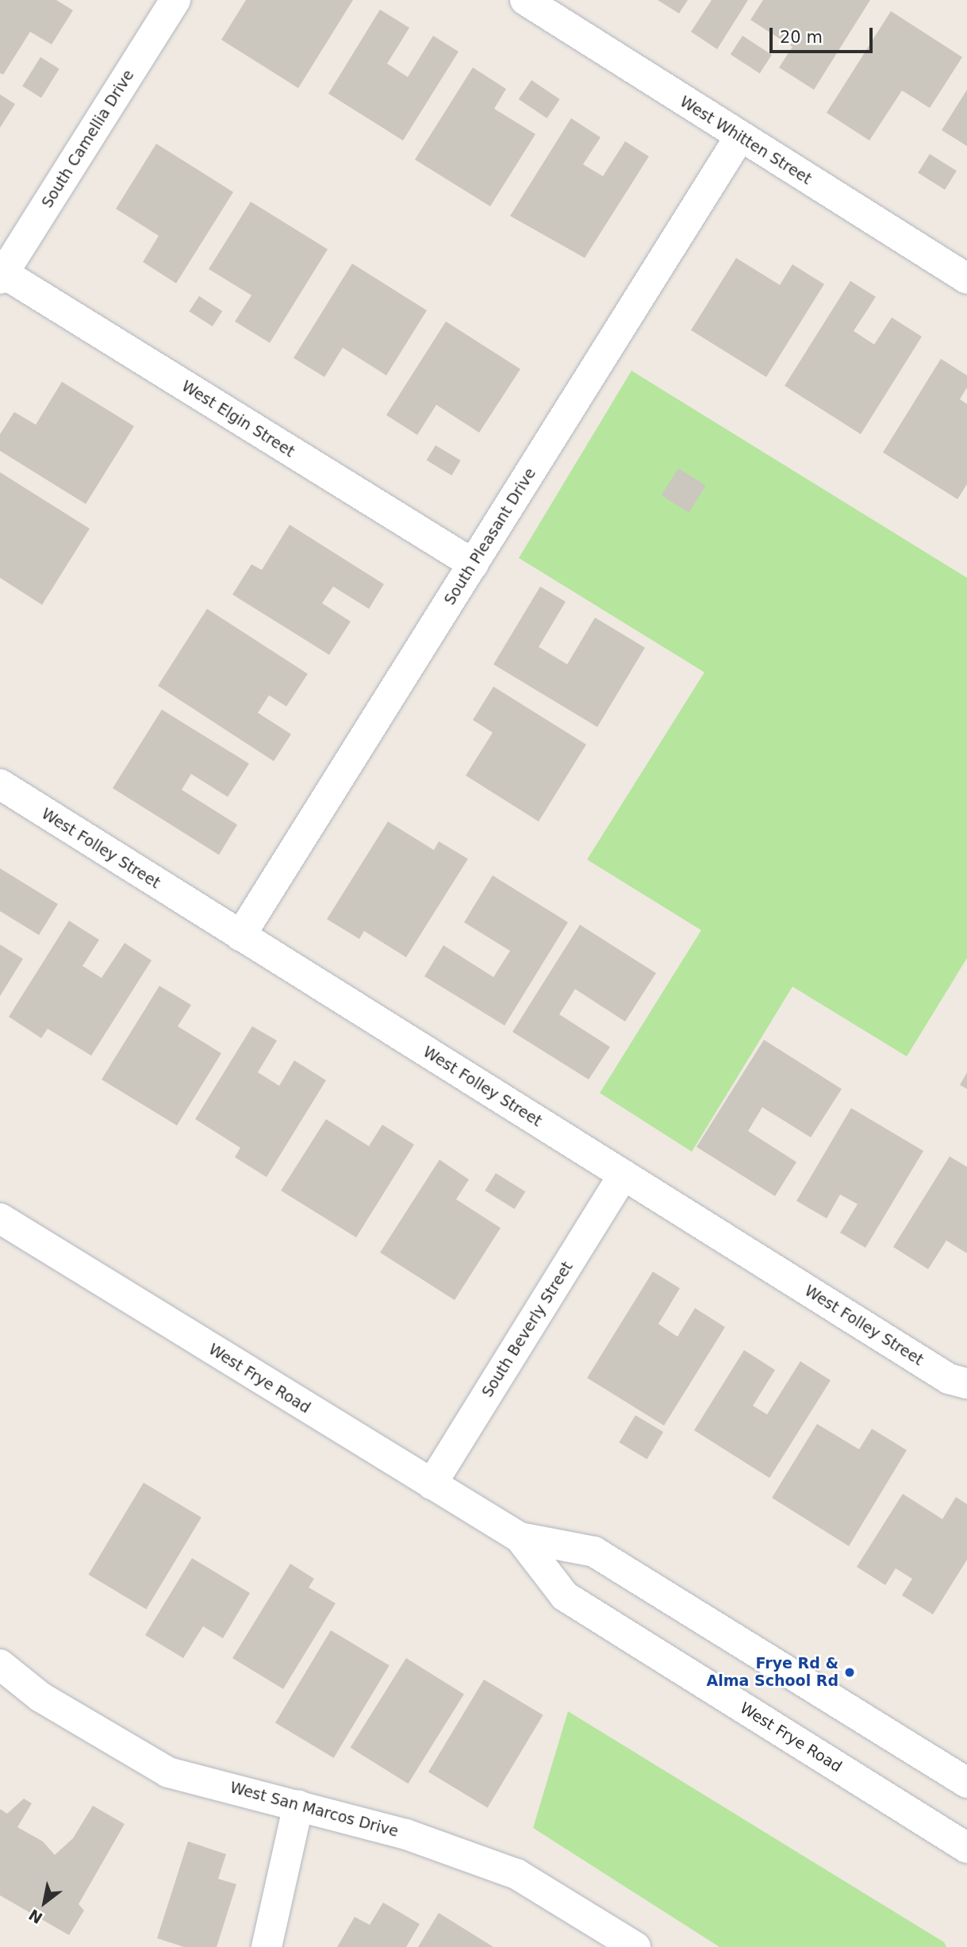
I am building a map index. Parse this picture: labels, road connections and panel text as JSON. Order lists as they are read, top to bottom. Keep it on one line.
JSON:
{"streets":{"street":["South Camellia Drive","West Whitten Street","West Elgin Street","South Pleasant Drive","West Folley Street","South Beverly Street","West Frye Road","West San Marcos Drive"]},"crossings":[["South Camellia Drive","West Elgin Street"],["West Whitten Street","South Pleasant Drive"],["West Elgin Street","South Pleasant Drive"],["South Pleasant Drive","West Folley Street"],["West Folley Street","South Beverly Street"],["South Beverly Street","West Frye Road"]],"places":["Frye Rd & Alma School Rd"],"scale_bar":"20 m","north":"bottom left"}
